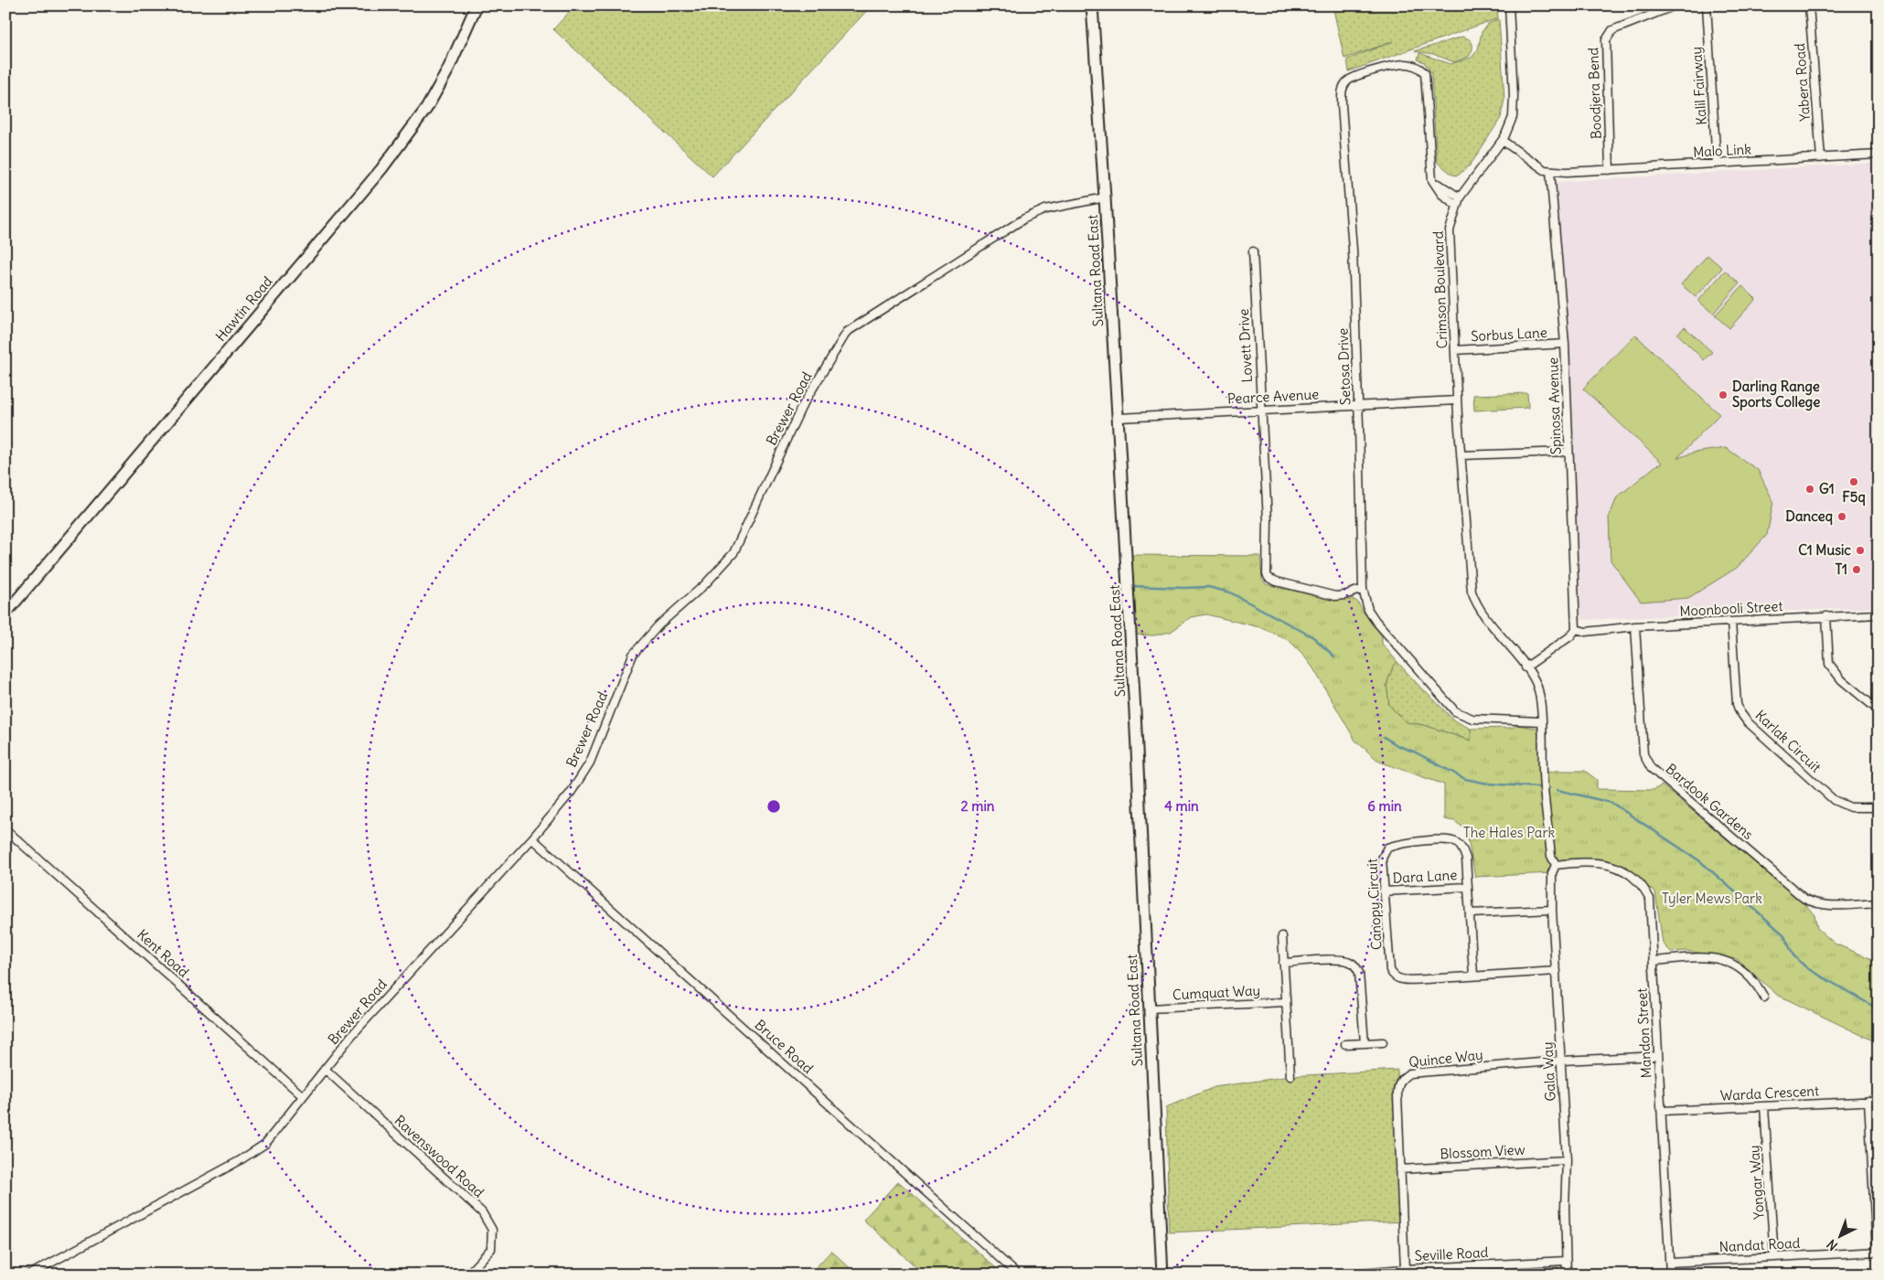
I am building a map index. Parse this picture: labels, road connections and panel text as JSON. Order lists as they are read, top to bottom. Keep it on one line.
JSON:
{"streets":{"street":["Yabera Road","Kalil Fairway","Boodjera Bend","Malo Link","Sultana Road East","Crimson Boulevard","Hawtin Road","Sorbus Lane","Lovett Drive","Setosa Drive","Pearce Avenue","Spinosa Avenue","Brewer Road","Moonbooli Street","Karlak Circuit","Bardook Gardens","Dara Lane","Canopy Circuit","Kent Road","Cumquat Way","Mandon Street","Bruce Road","Quince Way","Gala Way","Warda Crescent","Blossom View","Ravenswood Road","Yongar Way","Nandat Road","Seville Road"]},"crossings":[["Yabera Road","Malo Link"],["Kalil Fairway","Malo Link"],["Boodjera Bend","Malo Link"],["Malo Link","Spinosa Avenue"],["Sultana Road East","Pearce Avenue"],["Sultana Road East","Brewer Road"],["Sultana Road East","Cumquat Way"],["Crimson Boulevard","Sorbus Lane"],["Crimson Boulevard","Setosa Drive"],["Crimson Boulevard","Pearce Avenue"],["Sorbus Lane","Spinosa Avenue"],["Lovett Drive","Setosa Drive"],["Lovett Drive","Pearce Avenue"],["Setosa Drive","Pearce Avenue"],["Setosa Drive","Gala Way"],["Spinosa Avenue","Moonbooli Street"],["Brewer Road","Kent Road"],["Brewer Road","Bruce Road"],["Brewer Road","Ravenswood Road"],["Moonbooli Street","Karlak Circuit"],["Moonbooli Street","Bardook Gardens"],["Dara Lane","Canopy Circuit"],["Canopy Circuit","Gala Way"],["Mandon Street","Quince Way"],["Mandon Street","Gala Way"],["Mandon Street","Warda Crescent"],["Mandon Street","Nandat Road"],["Quince Way","Gala Way"],["Quince Way","Blossom View"],["Quince Way","Seville Road"],["Gala Way","Blossom View"],["Gala Way","Seville Road"],["Warda Crescent","Yongar Way"],["Yongar Way","Nandat Road"]],"parks":["The Hales Park","Tyler Mews Park"],"places":["Darling Range Sports College","F5q","G1","Danceq","C1 Music","T1"],"north":"bottom left","rings":["2 min","4 min","6 min"]}
